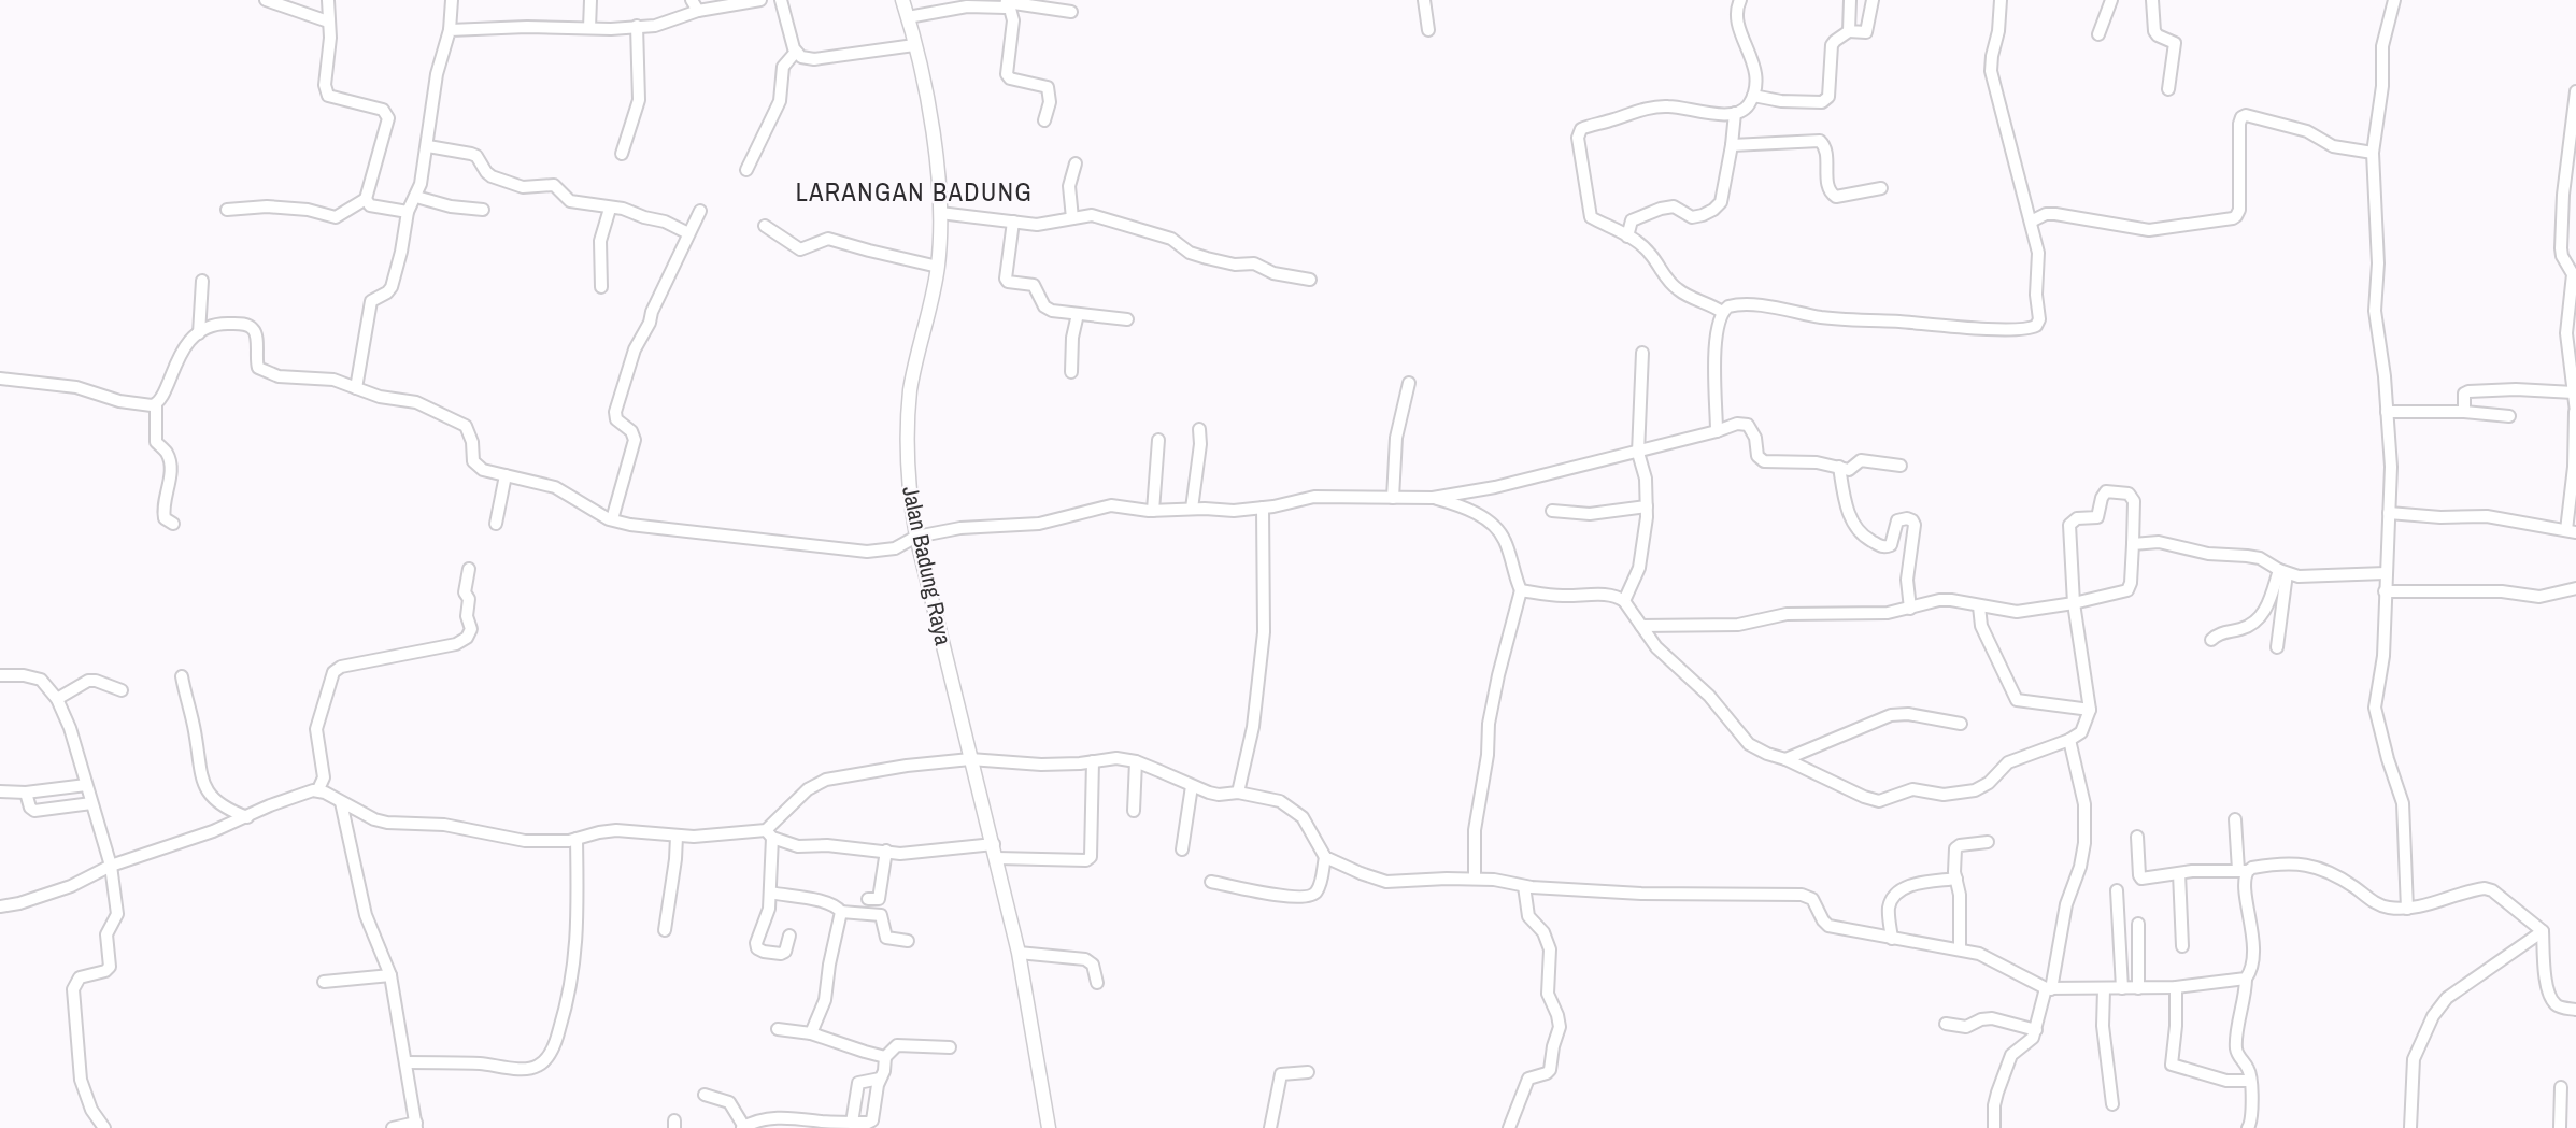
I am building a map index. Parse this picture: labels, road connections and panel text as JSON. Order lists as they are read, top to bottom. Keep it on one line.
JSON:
{"streets":{"main road":["Jalan Badung Raya"]},"districts":["LARANGAN BADUNG"]}
